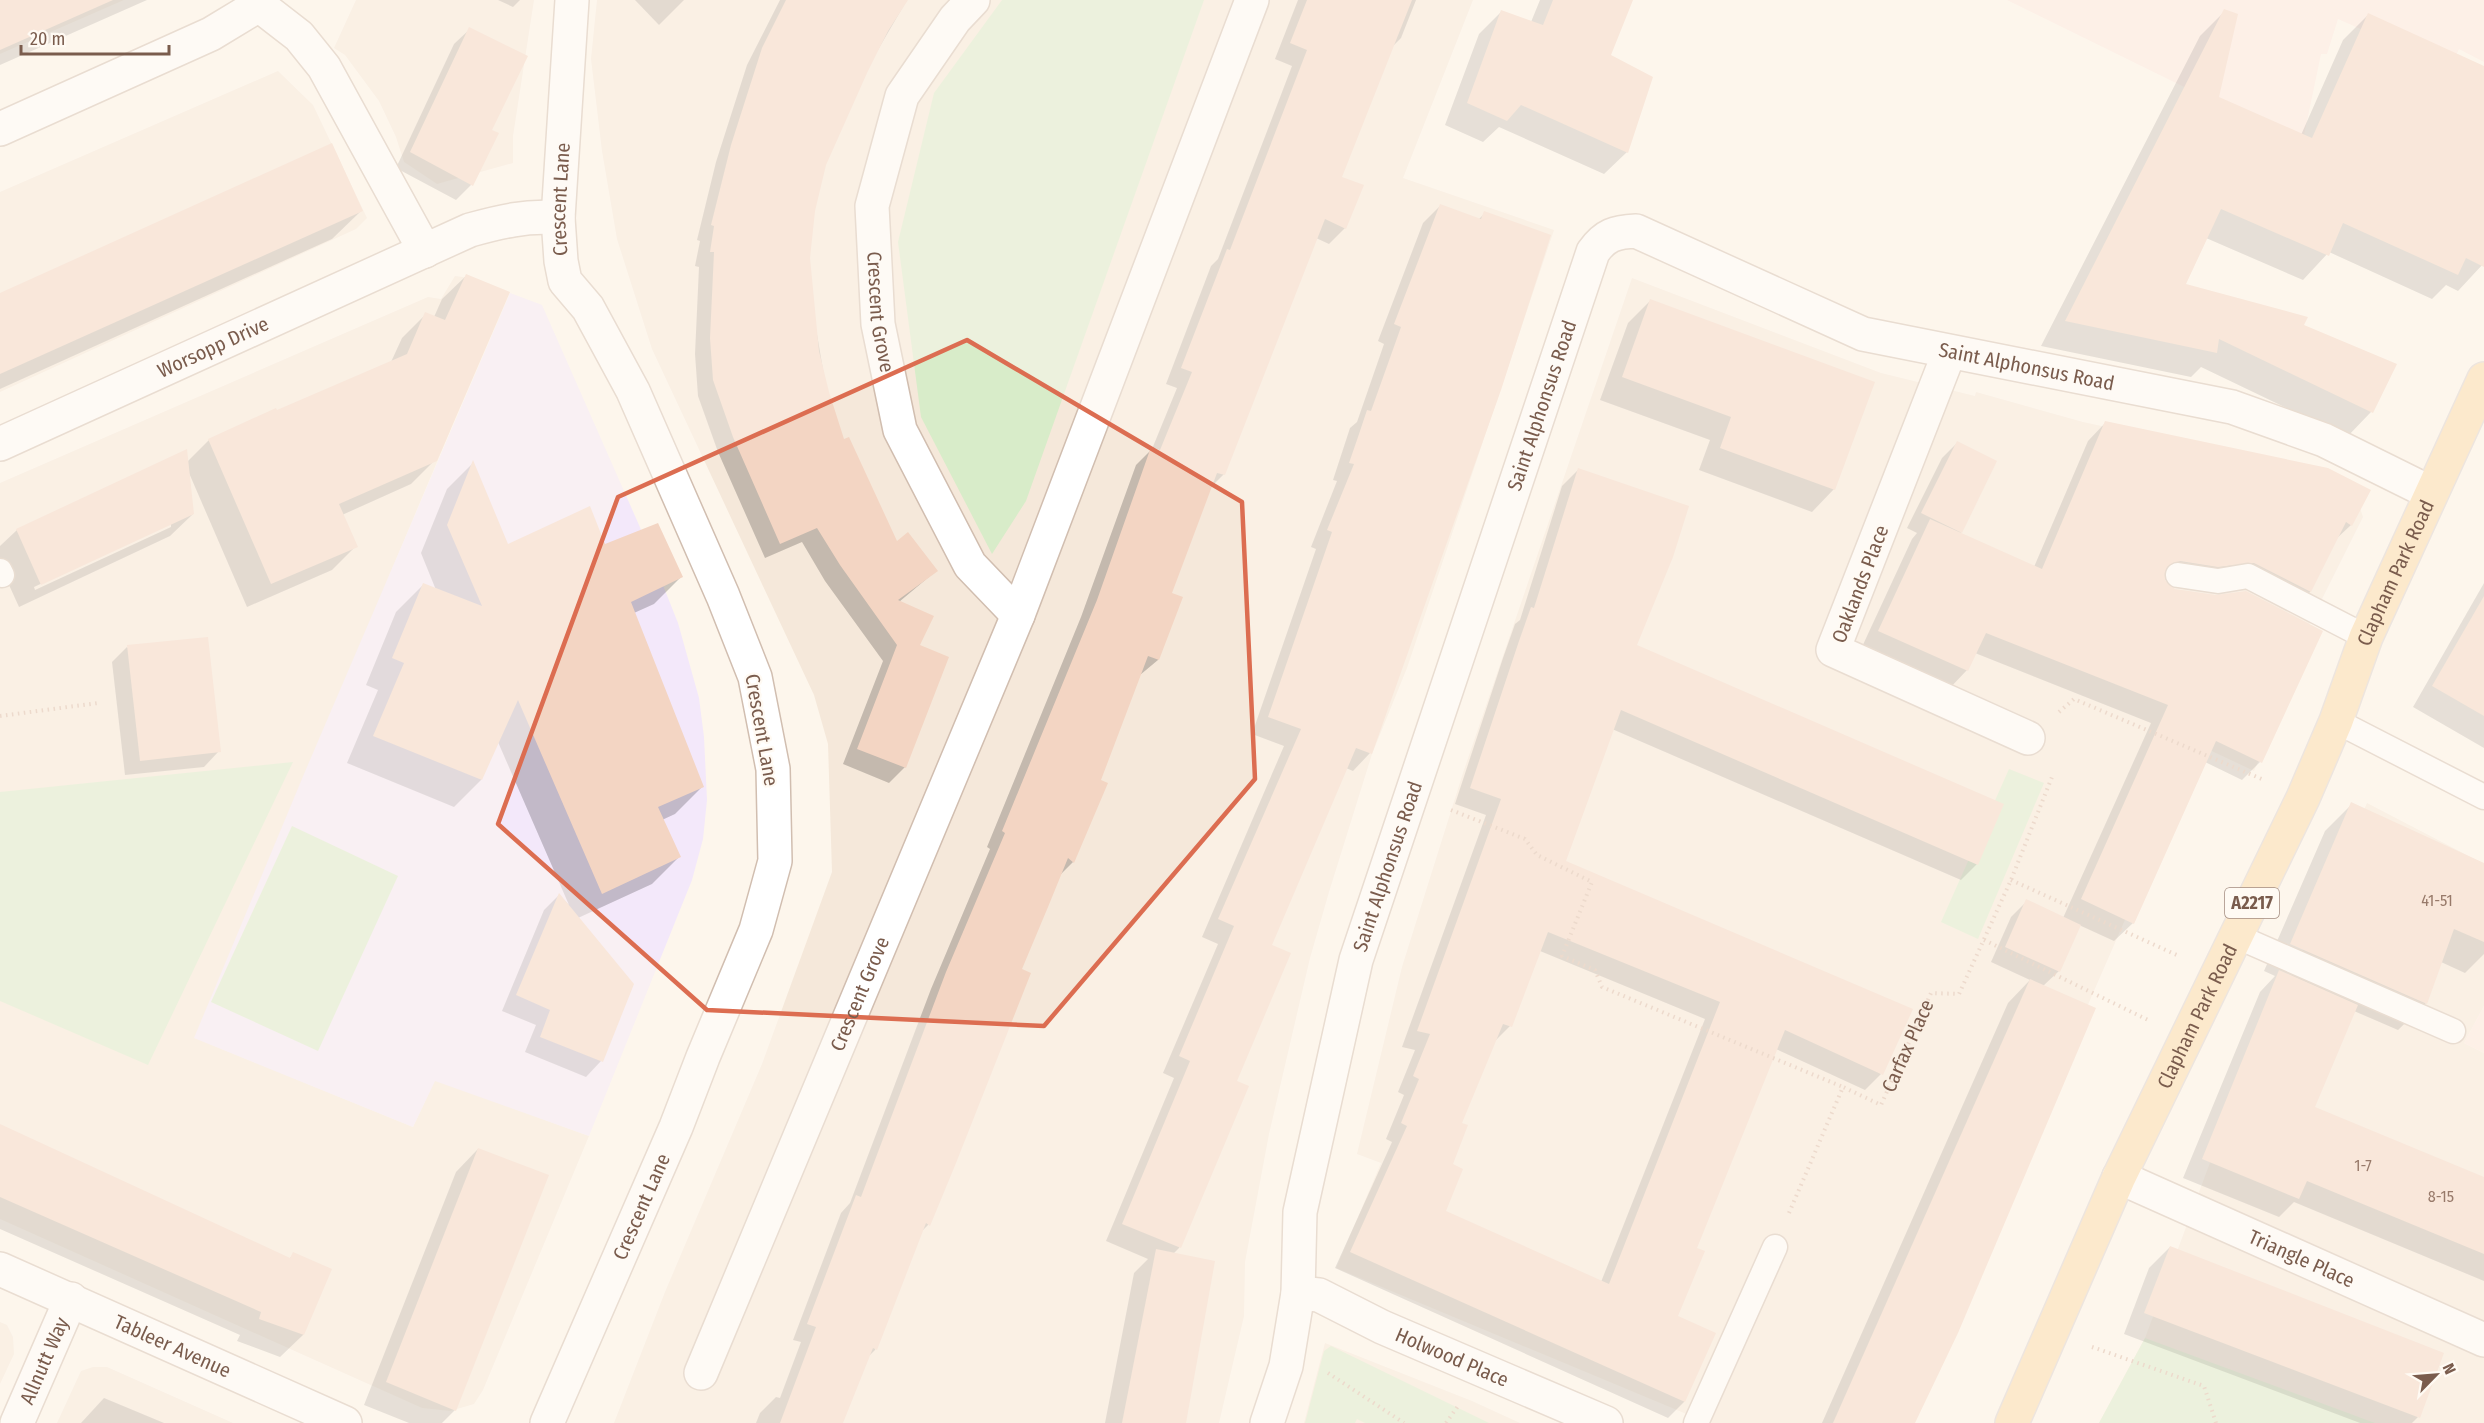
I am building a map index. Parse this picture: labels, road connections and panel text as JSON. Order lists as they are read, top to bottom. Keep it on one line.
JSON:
{"streets":{"main road":["Clapham Park Road","A2217"],"street":["Crescent Lane","Crescent Grove","Worsopp Drive","Saint Alphonsus Road","Oaklands Place","Triangle Place","Tableer Avenue","Holwood Place","Allnutt Way"],"path":["Carfax Place"]},"crossings":[["Crescent Lane","Worsopp Drive"],["Saint Alphonsus Road","Clapham Park Road"],["Saint Alphonsus Road","Oaklands Place"],["Saint Alphonsus Road","Holwood Place"],["Clapham Park Road","Triangle Place"],["Oaklands Place","Carfax Place"],["Tableer Avenue","Allnutt Way"]],"house_numbers":["41-51","1-7","8-15"],"scale_bar":"20 m","north":"top right"}
